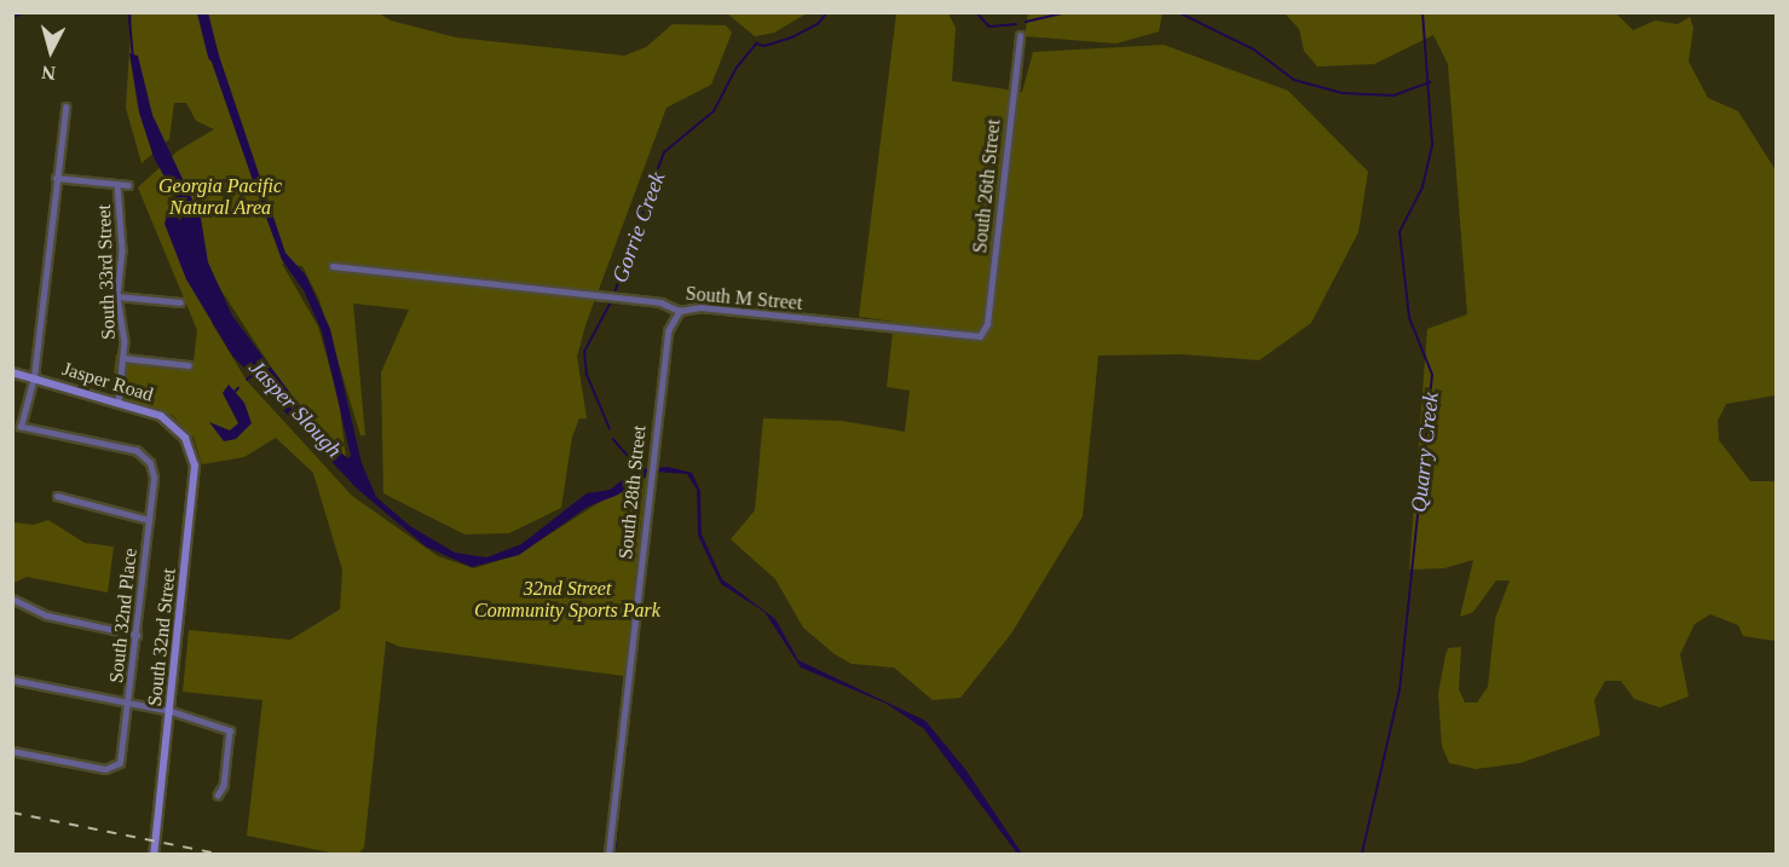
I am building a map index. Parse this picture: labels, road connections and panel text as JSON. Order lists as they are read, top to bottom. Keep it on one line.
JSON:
{"streets":{"street":["South 26th Street","South 33rd Street","South M Street","Jasper Road","South 28th Street","South 32nd Place","South 32nd Street"]},"crossings":[["South 26th Street","South M Street"],["South 33rd Street","Jasper Road"],["South M Street","South 28th Street"],["Jasper Road","South 32nd Place"],["Jasper Road","South 32nd Street"]],"water":["Gorrie Creek","Jasper Slough","Quarry Creek"],"parks":["Georgia Pacific Natural Area","32nd Street Community Sports Park"],"north":"bottom"}
